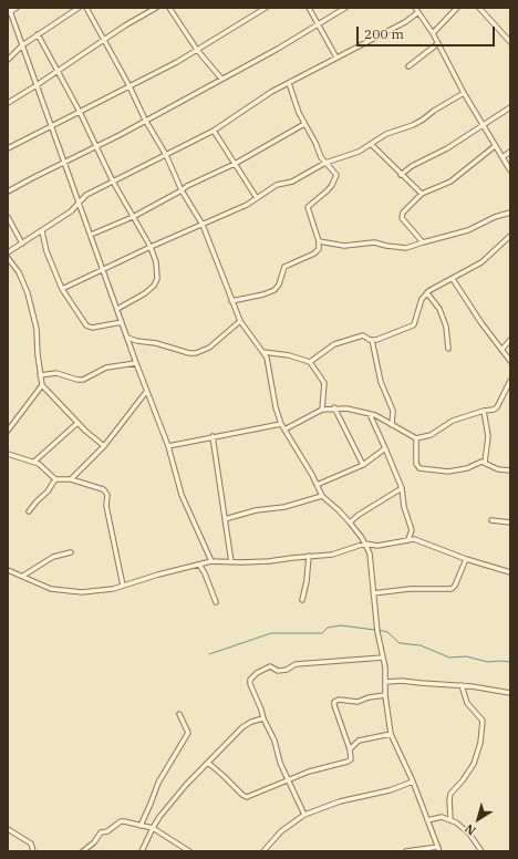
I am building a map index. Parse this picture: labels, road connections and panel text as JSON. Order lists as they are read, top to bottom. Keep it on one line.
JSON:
{"scale_bar":"200 m","north":"bottom left"}
